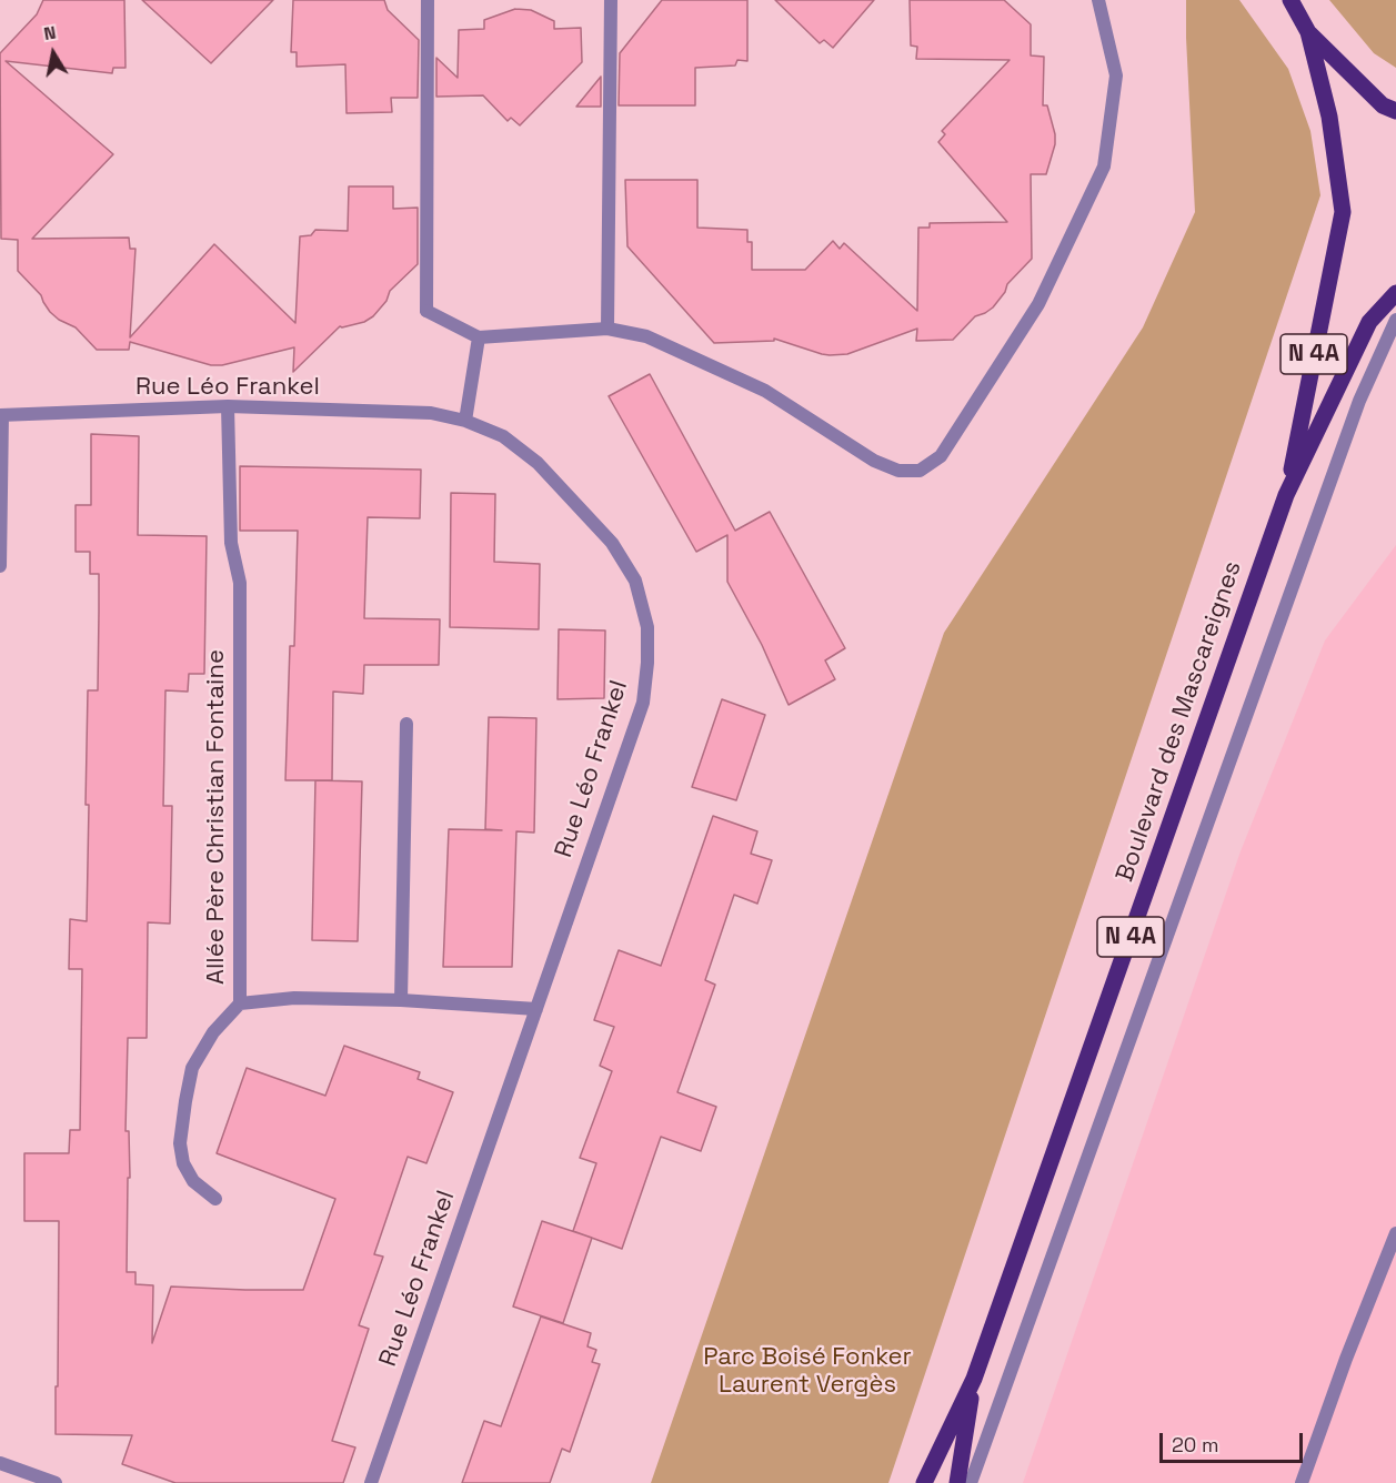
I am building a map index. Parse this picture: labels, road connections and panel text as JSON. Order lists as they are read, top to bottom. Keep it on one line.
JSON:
{"streets":{"main road":["N 4A","Boulevard des Mascareignes"],"street":["Rue Léo Frankel","Allée Père Christian Fontaine"]},"crossings":[["Rue Léo Frankel","Allée Père Christian Fontaine"]],"parks":["Parc Boisé Fonker Laurent Vergès"],"scale_bar":"20 m","north":"top"}
